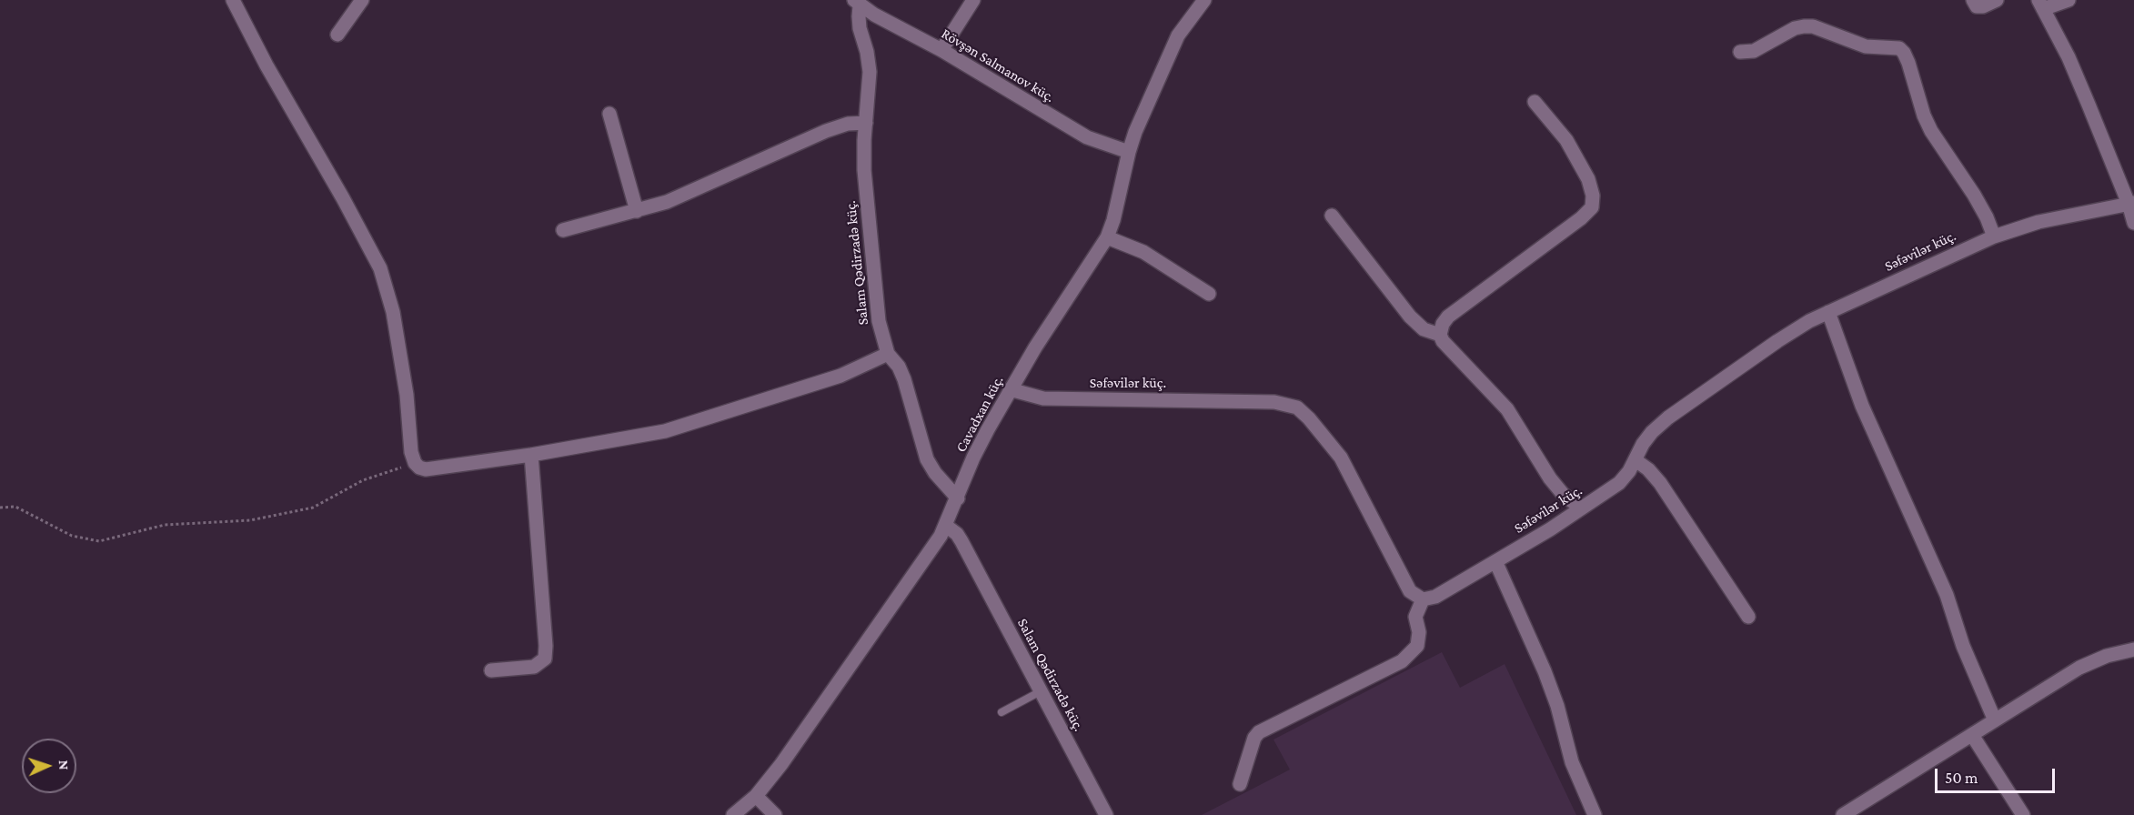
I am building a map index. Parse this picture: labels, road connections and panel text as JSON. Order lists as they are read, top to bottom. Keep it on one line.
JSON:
{"streets":{"street":["Rövşən Salmanov küç.","Səfəvilər küç.","Salam Qədirzadə küç.","Cavadxan küç."]},"crossings":[["Rövşən Salmanov küç.","Salam Qədirzadə küç."],["Rövşən Salmanov küç.","Cavadxan küç."],["Səfəvilər küç.","Cavadxan küç."],["Salam Qədirzadə küç.","Cavadxan küç."]],"scale_bar":"50 m","north":"right"}
